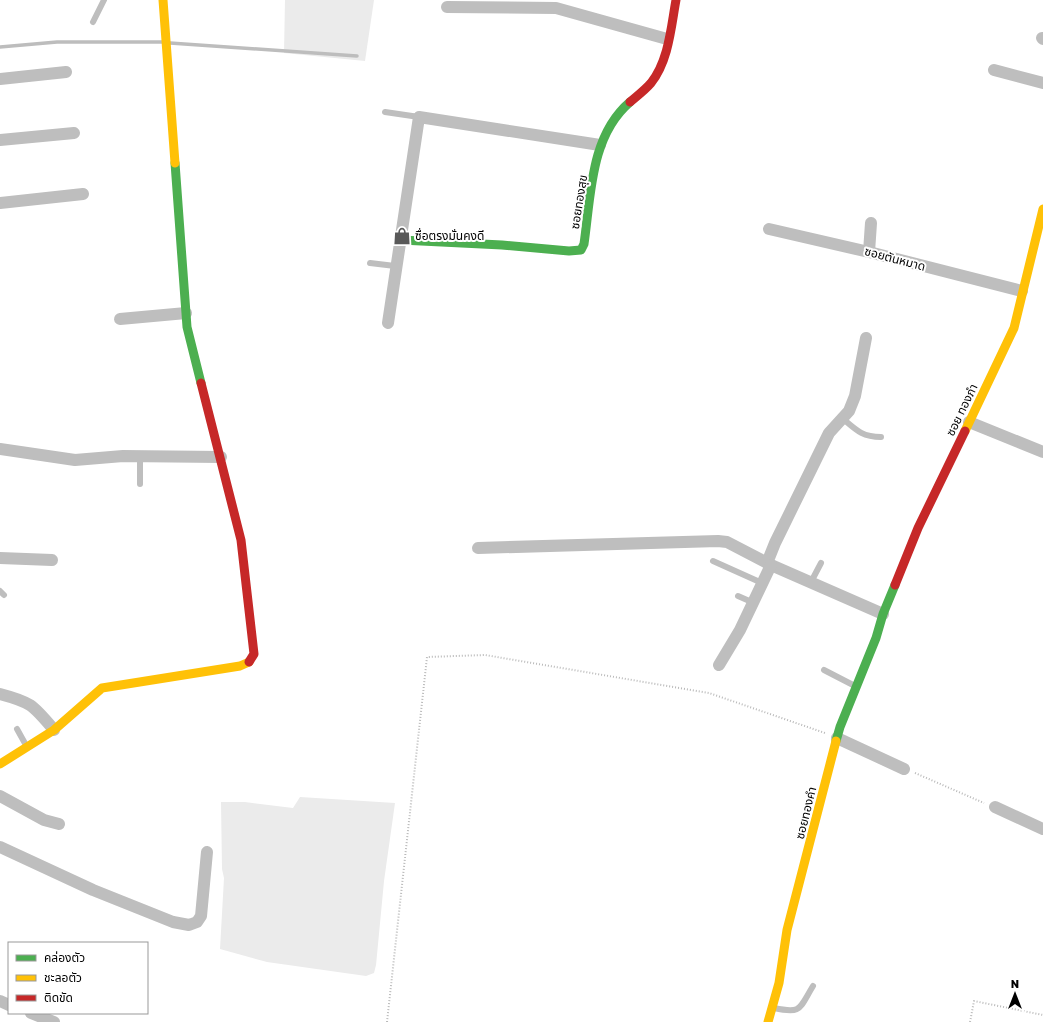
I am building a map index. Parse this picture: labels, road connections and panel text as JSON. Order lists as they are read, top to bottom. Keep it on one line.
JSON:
{"streets":{"street":["ซอยทองสุข","ซอยตันหมาด","ซอย ทองภํา","ซอยทองคำ"]},"crossings":[["ซอยตันหมาด","ซอย ทองภํา"],["ซอย ทองภํา","ซอยทองคำ"]],"places":{"shop":["ซื่อตรงมั่นคงดี"]},"legend":["คล่องตัว","ชะลอตัว","ติดขัด"],"north":"top"}
